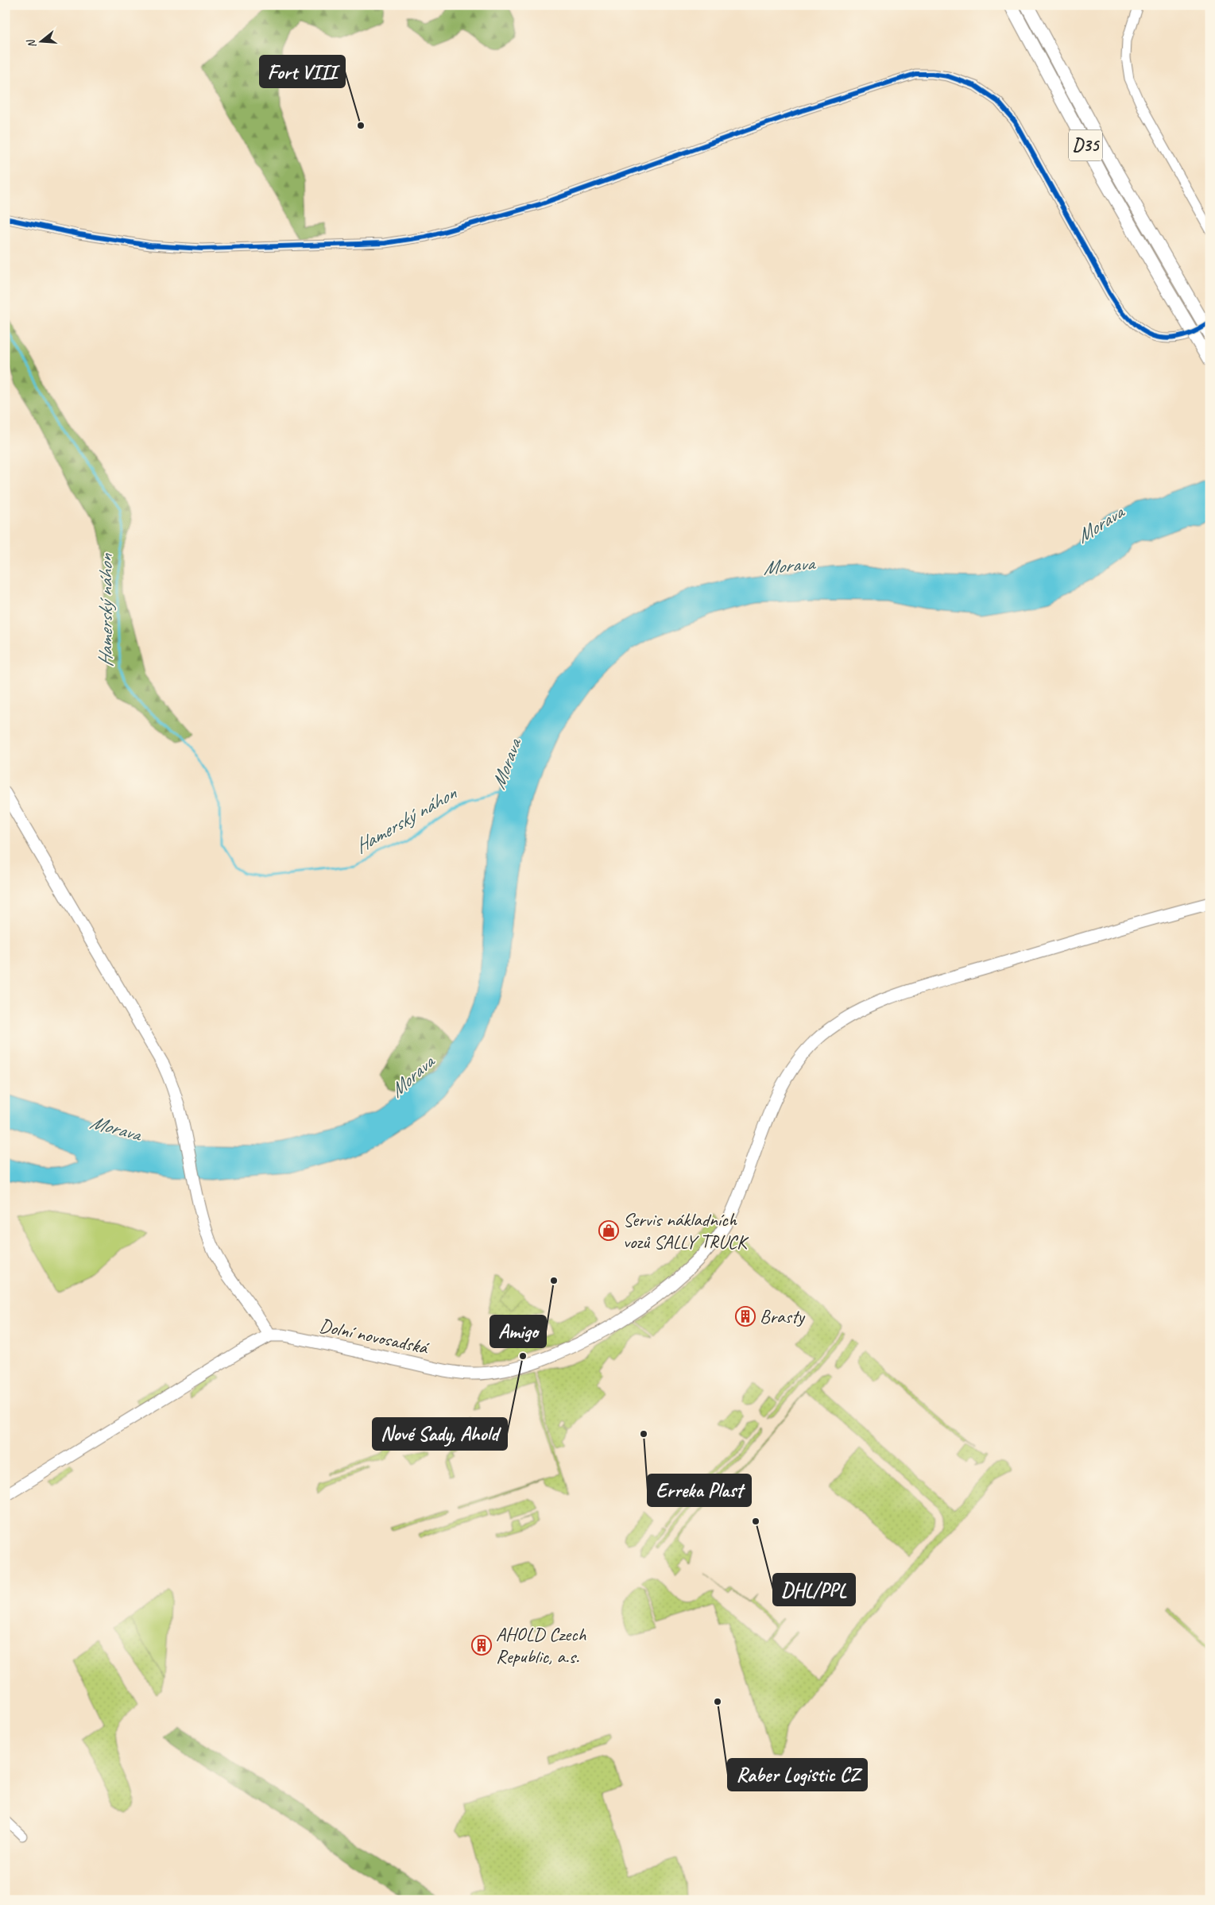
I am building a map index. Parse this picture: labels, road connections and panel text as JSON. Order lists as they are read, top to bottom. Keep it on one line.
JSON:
{"streets":{"highway":["D35"],"main road":["Dolní novosadská"]},"water":["Morava","Hamerský náhon"],"places":{"other":["Fort VIII","Amigo","Nové Sady, Ahold","Erreka Plast","DHL/PPL","Raber Logistic CZ"],"shop":["Servis nákladních vozů SALLY TRUCK"],"building":["Brasty","AHOLD Czech Republic, a.s."]},"north":"left"}
